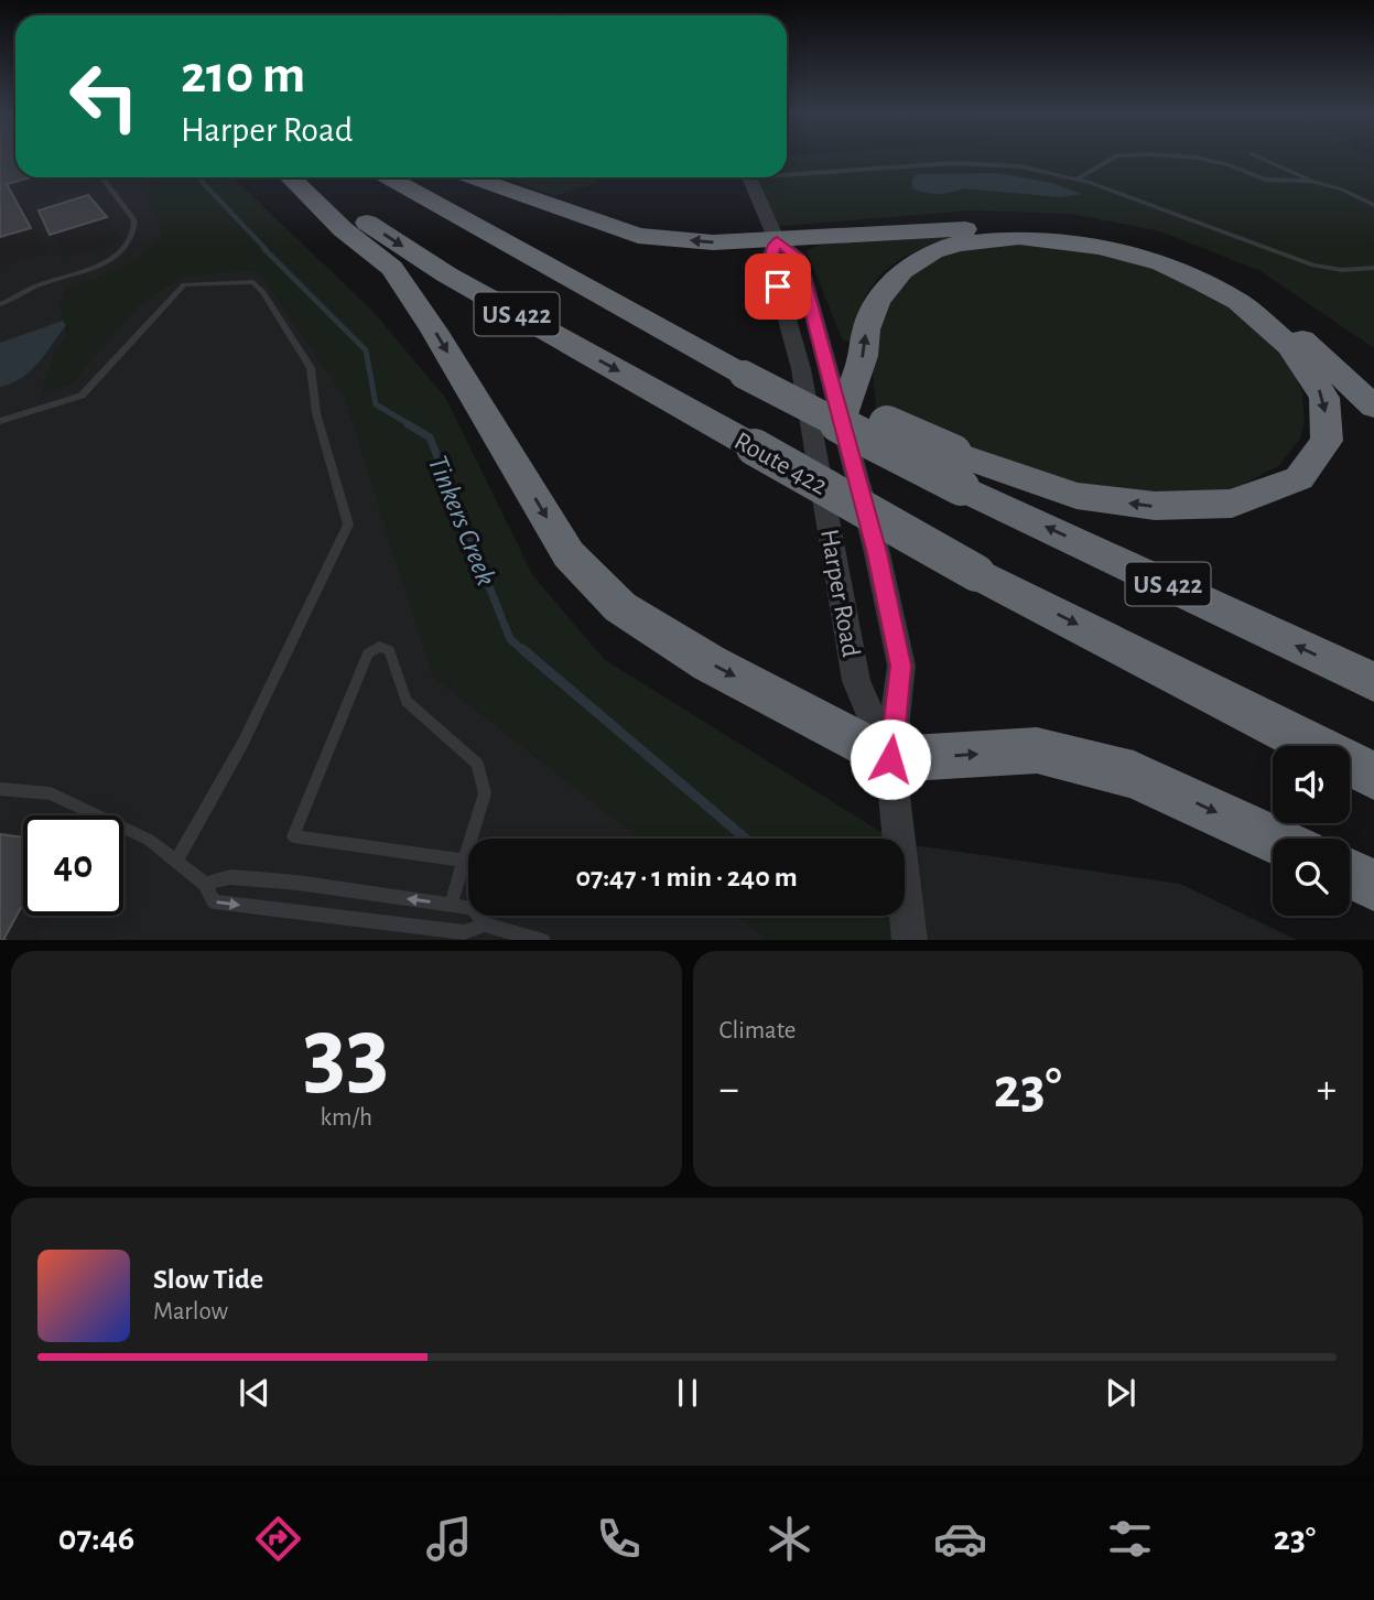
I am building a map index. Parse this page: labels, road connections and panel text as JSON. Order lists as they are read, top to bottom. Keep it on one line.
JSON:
{"streets":{"highway":["US 422","Route 422"],"street":["Harper Road"]},"water":["Tinkers Creek"],"page":{"turn":["210 m","Harper Road"],"limit":"40","trip":"07:47 · 1 min · 240 m","tile":[["33","km/h"],"Climate"],"heat":["−","23°","+"],"song":["Slow Tide","Marlow"],"tabs":["07:46","23°"]}}
